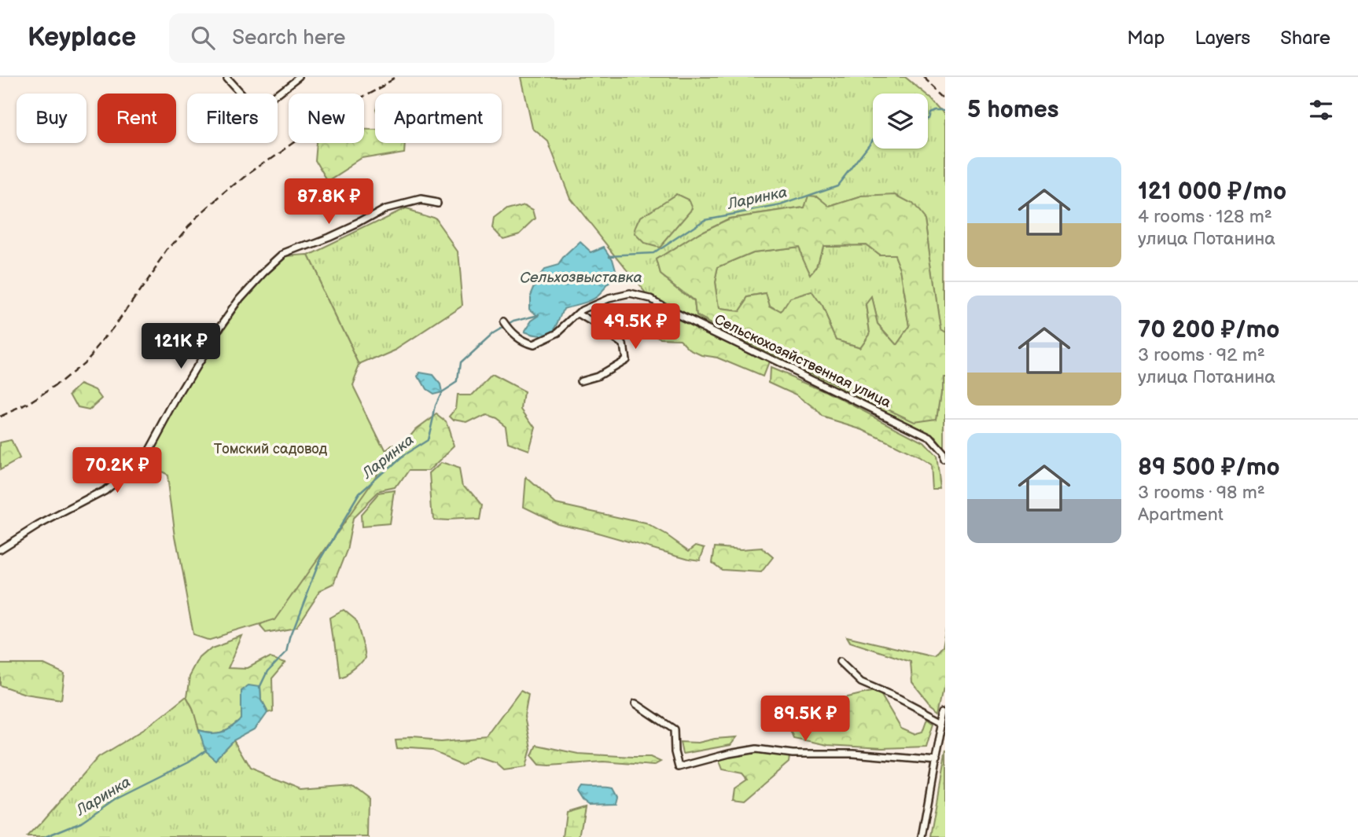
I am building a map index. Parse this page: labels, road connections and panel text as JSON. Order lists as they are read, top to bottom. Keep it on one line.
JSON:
{"streets":{"street":["Сельскохозяйственная улица"]},"water":["Ларинка","Сельхозвыставка"],"parks":["Томский садовод"],"page":{"header":"Keyplace","search":"Search here","nav":["Map","Layers","Share"],"heading":"5 homes","chip":["Buy","Rent","Filters","New","Apartment"],"list":[{"name":"121 000 ₽/mo","note":"4 rooms · 128 m² · улица Потанина"},{"name":"70 200 ₽/mo","note":"3 rooms · 92 m² · улица Потанина"},{"name":"89 500 ₽/mo","note":"3 rooms · 98 m² · Apartment"}],"price":["87.8K ₽","49.5K ₽","121K ₽","70.2K ₽","89.5K ₽"]}}
